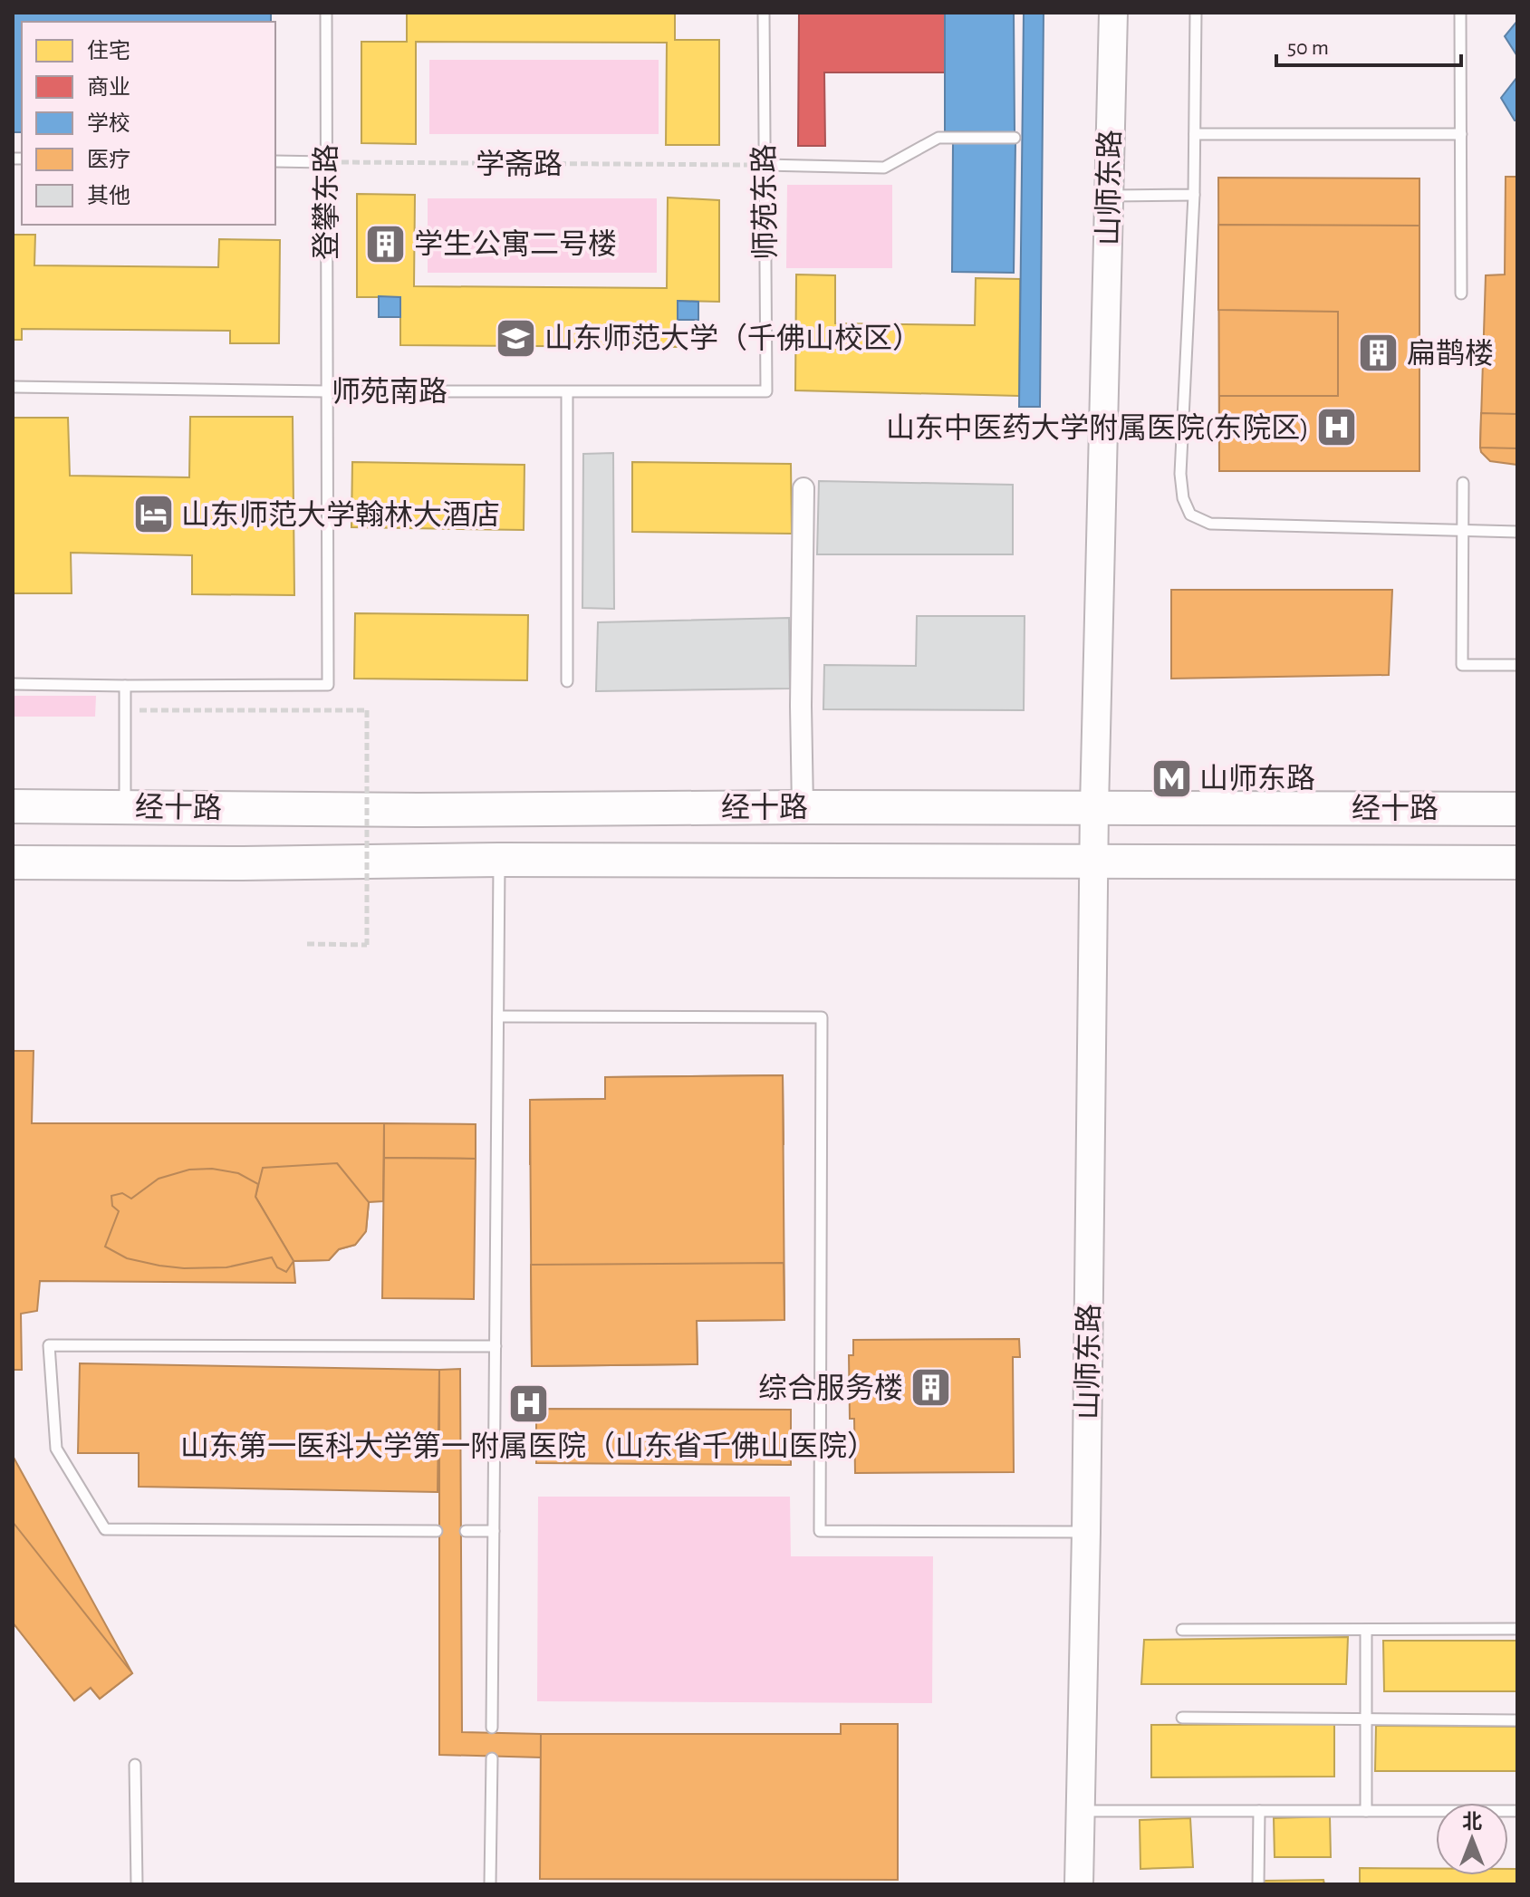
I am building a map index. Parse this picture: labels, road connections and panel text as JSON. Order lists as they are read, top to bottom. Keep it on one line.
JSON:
{"streets":{"highway":["经十路"],"main road":["山师东路"],"lane":["登攀东路","师苑东路","师苑南路"],"path":["学斋路"]},"crossings":[["学斋路","登攀东路"],["学斋路","师苑东路"],["山师东路","经十路"],["登攀东路","师苑南路"],["师苑东路","师苑南路"]],"places":{"building":["学生公寓二号楼","扁鹊楼","综合服务楼"],"school or university":["山东师范大学（千佛山校区）"],"hospital":["山东中医药大学附属医院(东院区)","山东第一医科大学第一附属医院（山东省千佛山医院）"],"hotel":["山东师范大学翰林大酒店"],"metro station":["山师东路"]},"legend":["住宅","商业","学校","医疗","其他"],"scale_bar":"50 m","north":"top"}
